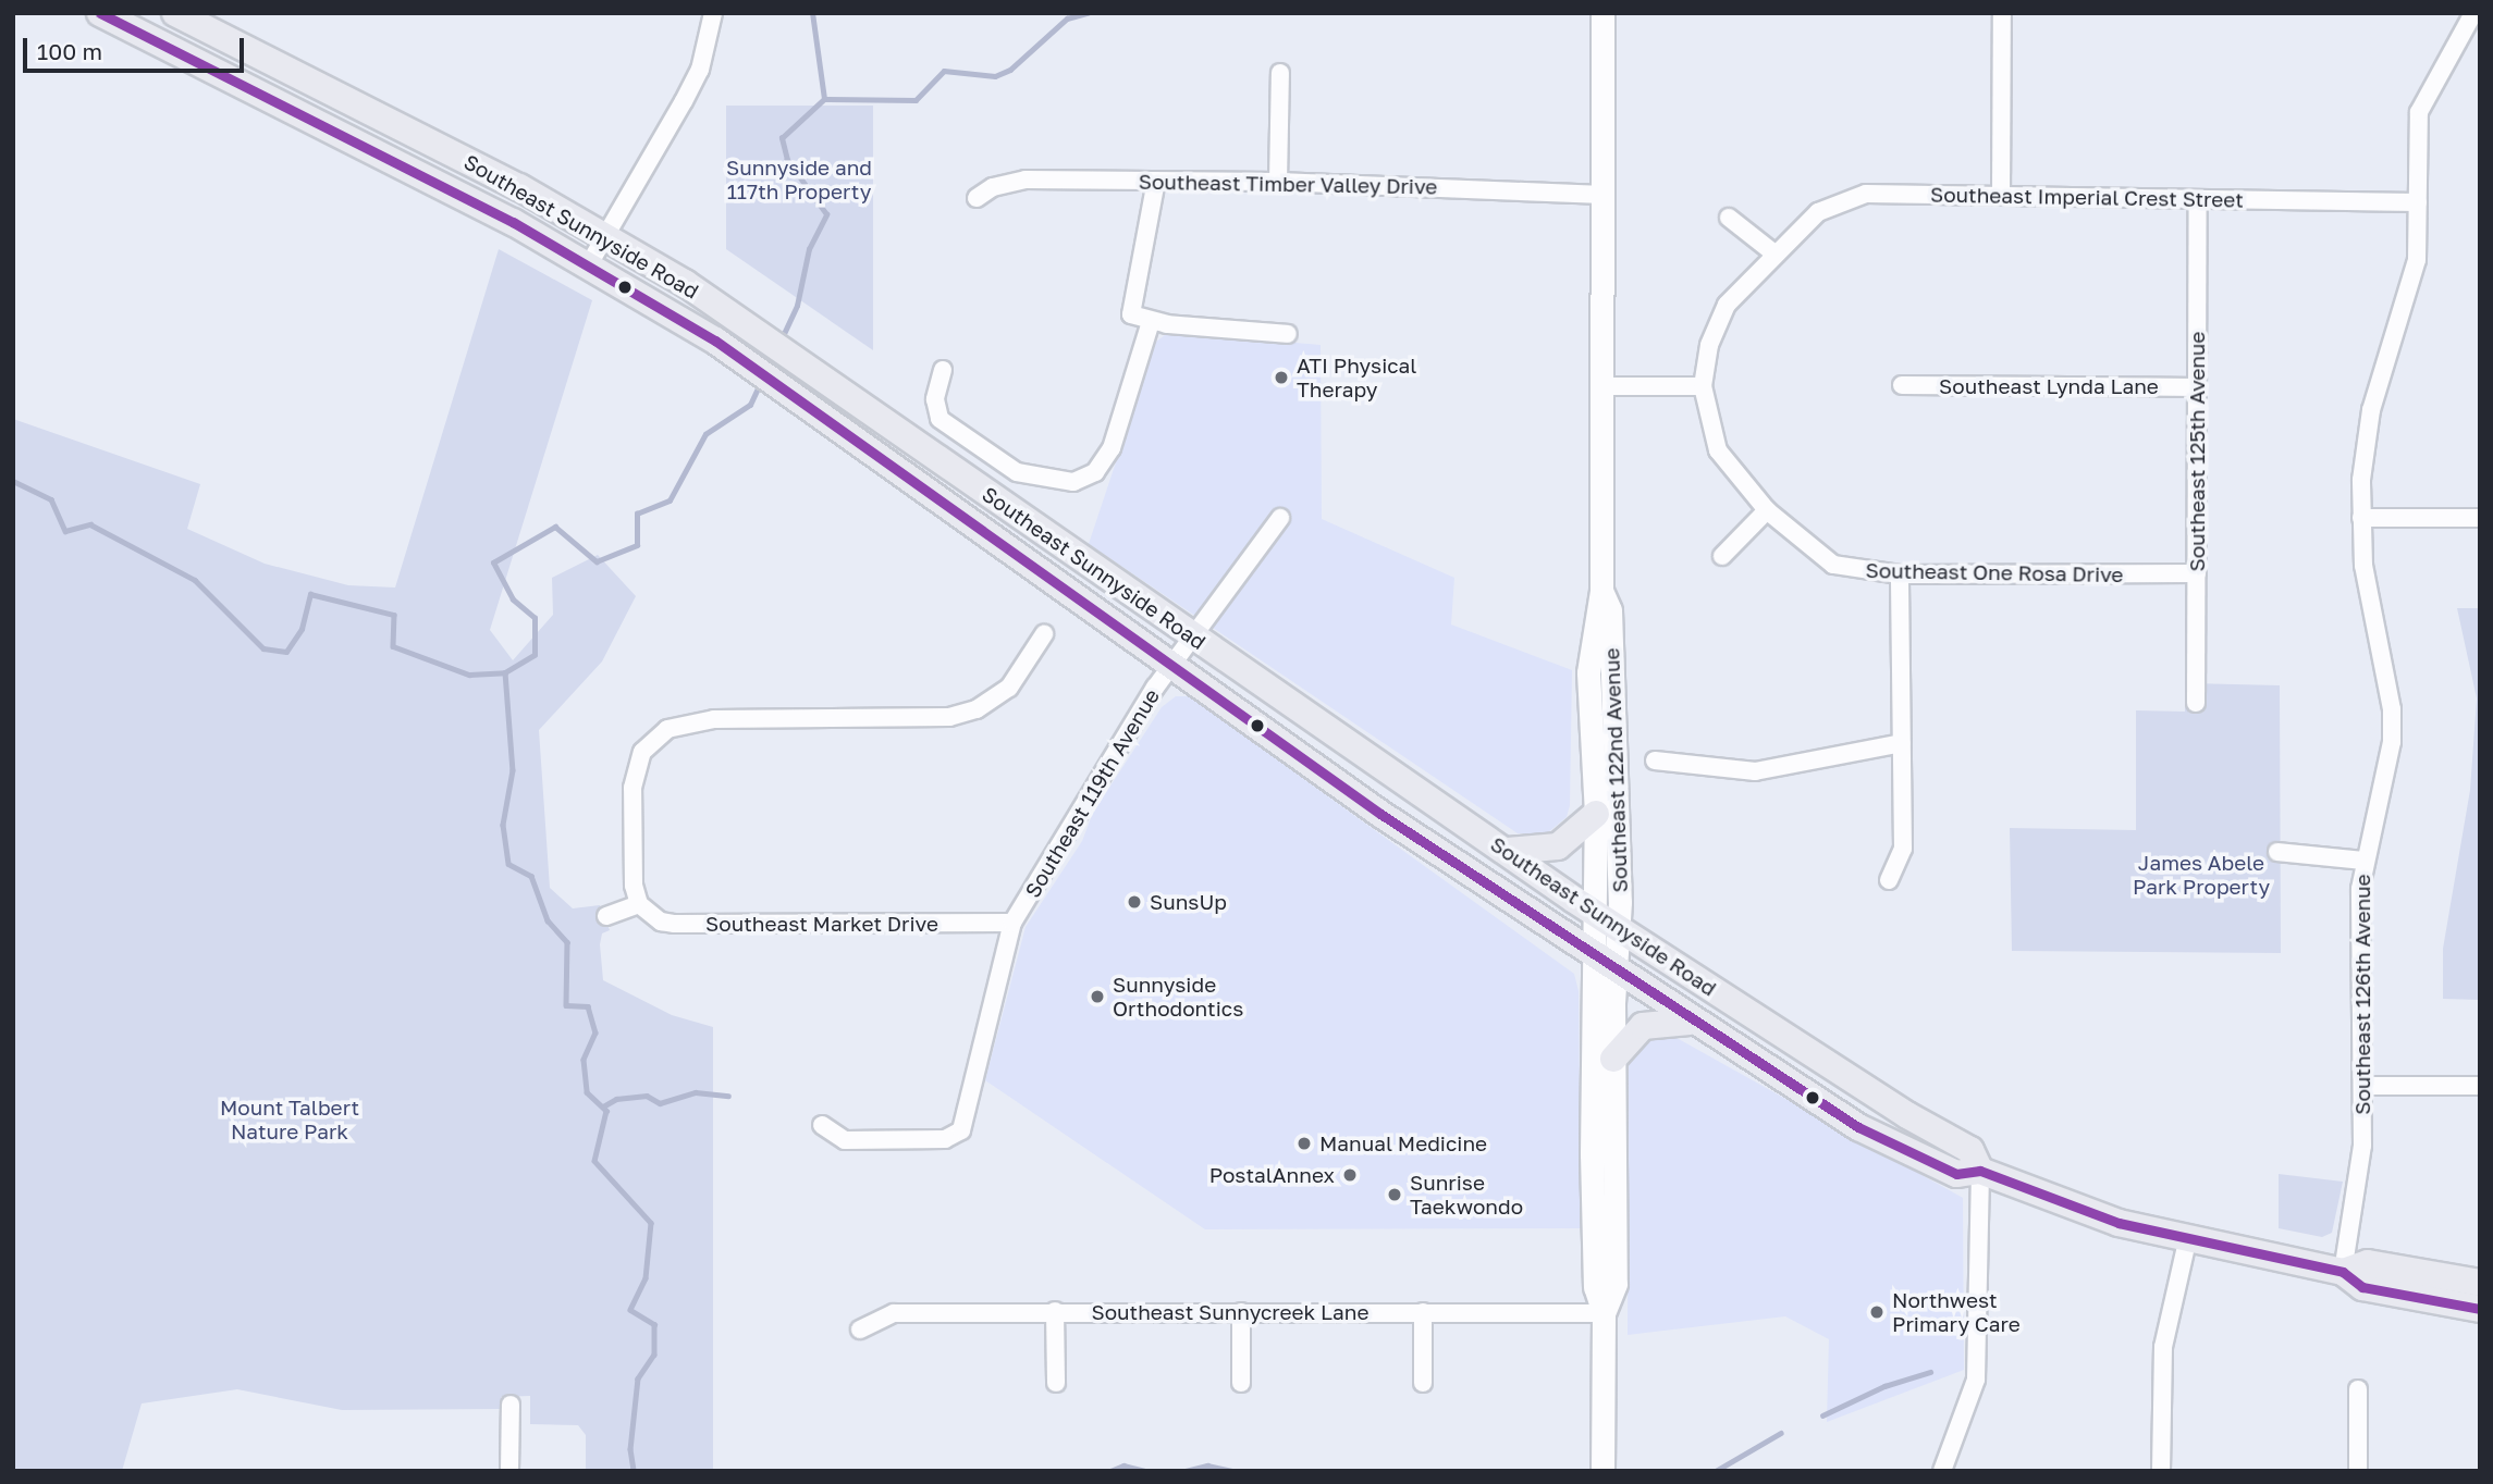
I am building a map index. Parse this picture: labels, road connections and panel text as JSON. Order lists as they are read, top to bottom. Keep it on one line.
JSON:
{"streets":{"main road":["Southeast Sunnyside Road","Southeast 122nd Avenue"],"street":["Southeast Timber Valley Drive","Southeast Imperial Crest Street","Southeast Lynda Lane","Southeast 125th Avenue","Southeast One Rosa Drive","Southeast 119th Avenue","Southeast Market Drive","Southeast 126th Avenue","Southeast Sunnycreek Lane"]},"crossings":[["Southeast Timber Valley Drive","Southeast 122nd Avenue"],["Southeast Imperial Crest Street","Southeast 125th Avenue"],["Southeast Imperial Crest Street","Southeast One Rosa Drive"],["Southeast Imperial Crest Street","Southeast 126th Avenue"],["Southeast Sunnyside Road","Southeast 122nd Avenue"],["Southeast Sunnyside Road","Southeast 119th Avenue"],["Southeast Sunnyside Road","Southeast 126th Avenue"],["Southeast Lynda Lane","Southeast 125th Avenue"],["Southeast 125th Avenue","Southeast One Rosa Drive"],["Southeast 122nd Avenue","Southeast Sunnycreek Lane"],["Southeast 119th Avenue","Southeast Market Drive"]],"parks":["Sunnyside and 117th Property","James Abele Park Property","Mount Talbert Nature Park"],"places":["ATI Physical Therapy","SunsUp","Sunnyside Orthodontics","Manual Medicine","PostalAnnex","Sunrise Taekwondo","Northwest Primary Care"],"scale_bar":"100 m"}
